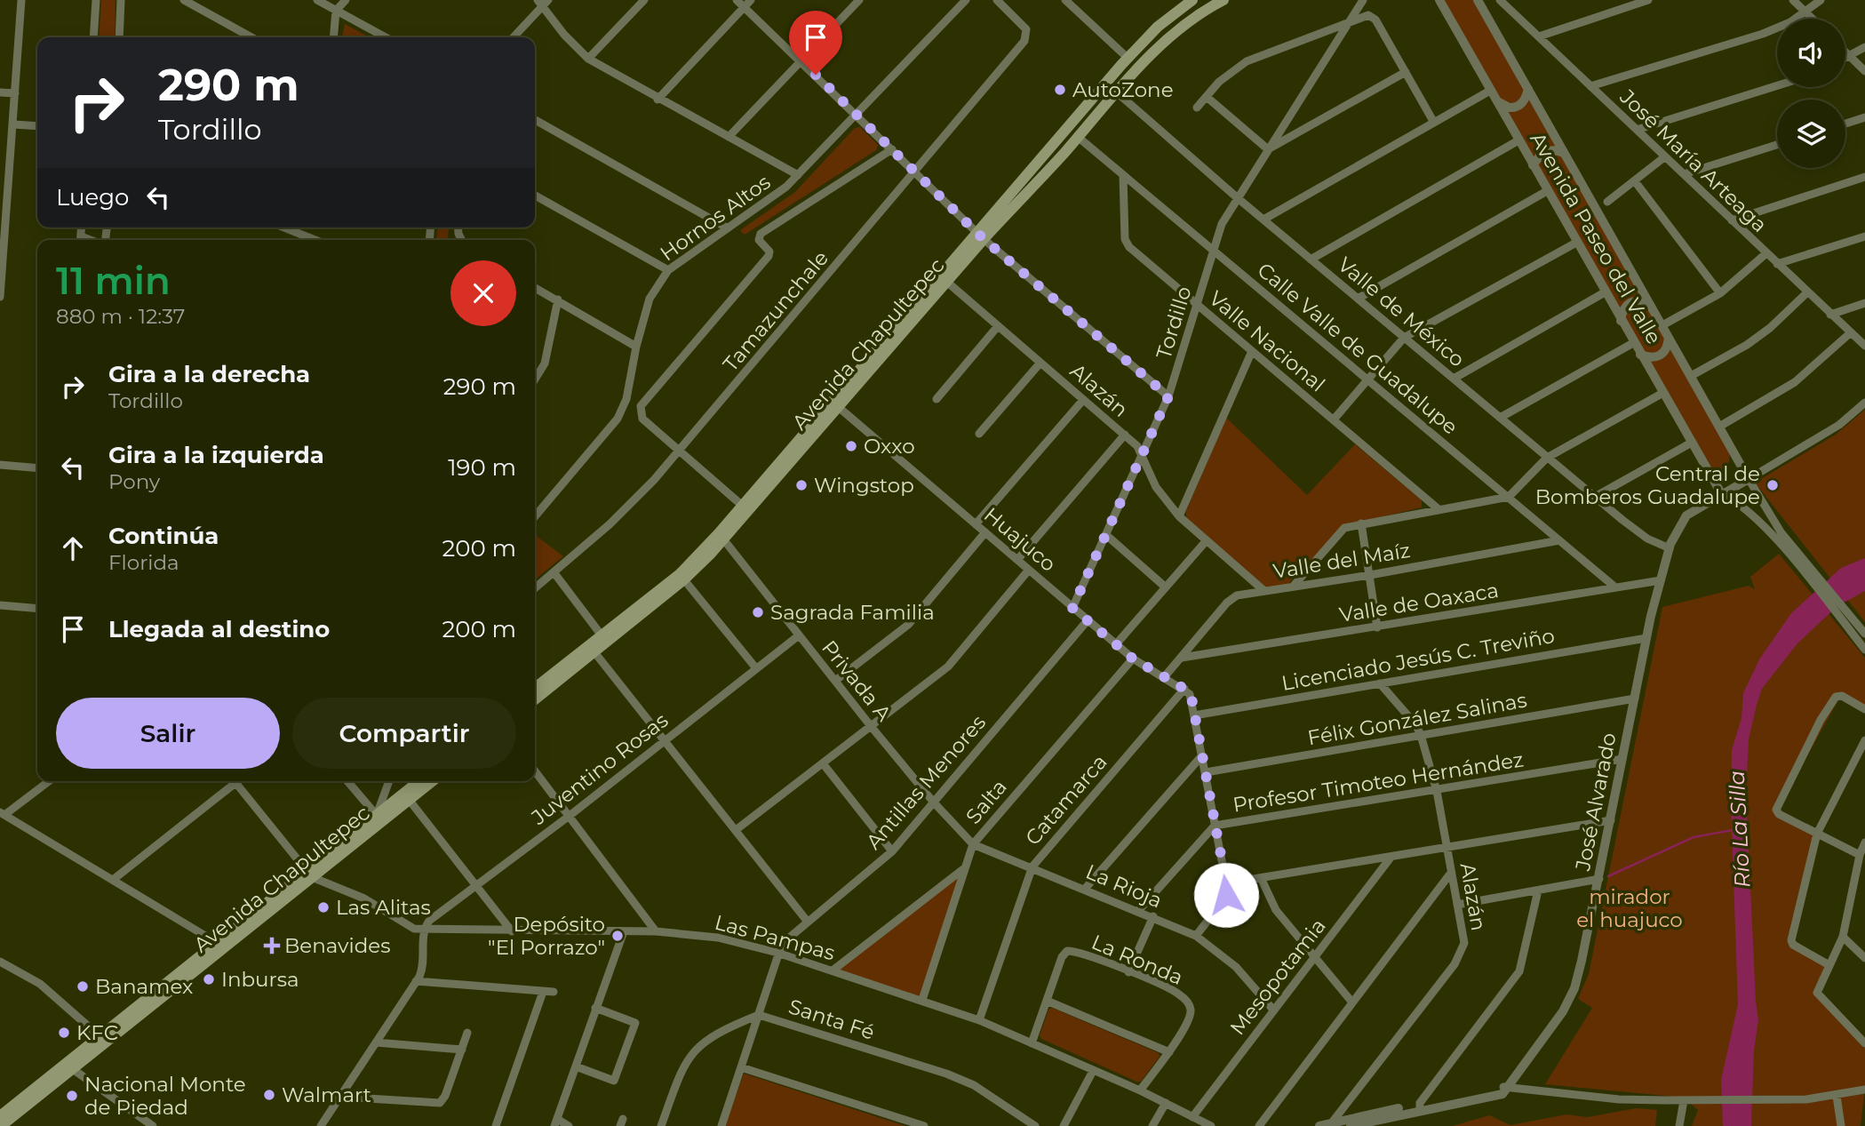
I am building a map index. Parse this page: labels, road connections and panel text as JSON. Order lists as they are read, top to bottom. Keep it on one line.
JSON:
{"streets":{"main road":["Avenida Chapultepec"],"street":["José María Arteaga","Hornos Altos","Avenida Paseo del Valle","Tamazunchale","Valle de México","Tordillo","Valle Nacional","Calle Valle de Guadalupe","Alazán","Huajuco","Valle del Maíz","Valle de Oaxaca","Licenciado Jesús C. Treviño","Privada A","Félix González Salinas","Juventino Rosas","Antillas Menores","Profesor Timoteo Hernández","Catamarca","Salta","José Alvarado","La Rioja","Las Pampas","La Ronda","Mesopotamia","Santa Fé"]},"crossings":[["Hornos Altos","Tamazunchale"],["Avenida Paseo del Valle","José Alvarado"],["Valle de México","José Alvarado"],["Tordillo","Valle Nacional"],["Tordillo","Calle Valle de Guadalupe"],["Tordillo","Alazán"],["Tordillo","Huajuco"],["Valle Nacional","Calle Valle de Guadalupe"],["Avenida Chapultepec","Alazán"],["Avenida Chapultepec","Huajuco"],["Avenida Chapultepec","Privada A"],["Avenida Chapultepec","Las Pampas"],["Calle Valle de Guadalupe","Valle del Maíz"],["Calle Valle de Guadalupe","Valle de Oaxaca"],["Alazán","Valle del Maíz"],["Alazán","Licenciado Jesús C. Treviño"],["Alazán","Félix González Salinas"],["Alazán","Profesor Timoteo Hernández"],["Huajuco","Valle del Maíz"],["Huajuco","Antillas Menores"],["Huajuco","Catamarca"],["Huajuco","Salta"],["Valle del Maíz","Valle de Oaxaca"],["Valle de Oaxaca","José Alvarado"],["Licenciado Jesús C. Treviño","José Alvarado"],["Privada A","Juventino Rosas"],["Privada A","Antillas Menores"],["Privada A","Salta"],["Privada A","La Rioja"],["Félix González Salinas","José Alvarado"],["Juventino Rosas","Las Pampas"],["Antillas Menores","Las Pampas"],["Profesor Timoteo Hernández","José Alvarado"],["Profesor Timoteo Hernández","La Rioja"],["Catamarca","La Rioja"],["Catamarca","Las Pampas"],["Salta","La Rioja"],["Salta","Las Pampas"],["La Rioja","Mesopotamia"],["Las Pampas","La Ronda"],["Las Pampas","Mesopotamia"]],"water":["Río La Silla"],"parks":["mirador el huajuco"],"places":{"other":["AutoZone","Oxxo","Wingstop","Central de Bomberos Guadalupe","Sagrada Familia","Las Alitas","Depósito \"El Porrazo\"","Inbursa","Banamex","KFC","Walmart","Nacional Monte de Piedad"],"health":["Benavides"]},"page":{"turn":["290 m","Tordillo"],"then":"Luego","heading":["11 min","880 m · 12:37"],"list":[{"name":"Gira a la derecha","note":"Tordillo","value":"290 m"},{"name":"Gira a la izquierda","note":"Pony","value":"190 m"},{"name":"Continúa","note":"Florida","value":"200 m"},{"name":"Llegada al destino","value":"200 m"}],"buttons":["Salir","Compartir"]}}
